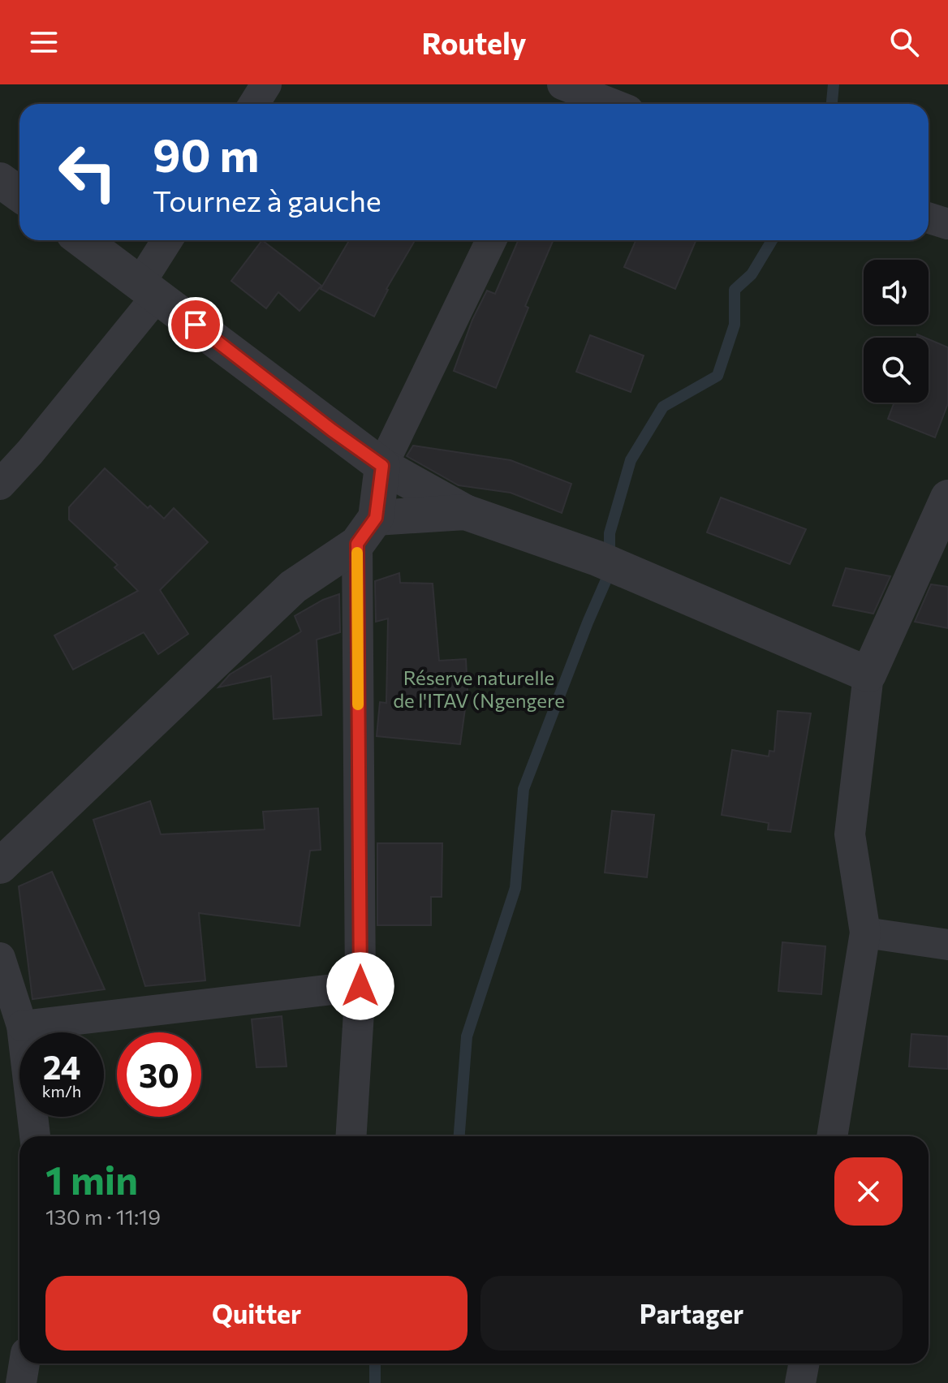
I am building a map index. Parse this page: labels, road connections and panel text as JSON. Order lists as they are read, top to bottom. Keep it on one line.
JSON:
{"parks":["Réserve naturelle de l'ITAV (Ngengere"],"page":{"header":"Routely","turn":["90 m","Tournez à gauche"],"speed":"24 km/h","limit":"30","heading":["1 min","130 m · 11:19"],"buttons":["Quitter","Partager"]}}
